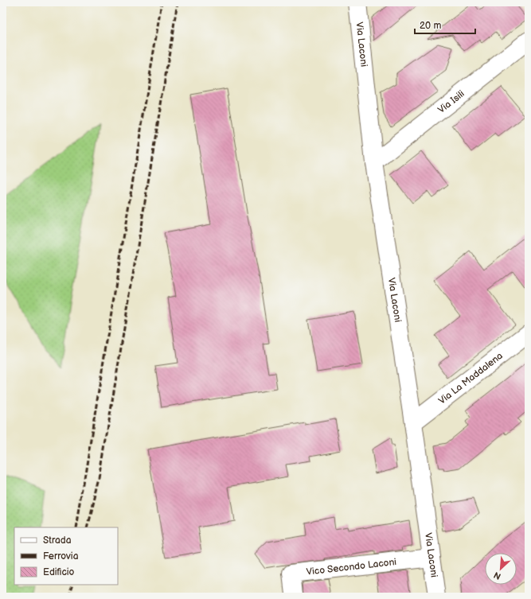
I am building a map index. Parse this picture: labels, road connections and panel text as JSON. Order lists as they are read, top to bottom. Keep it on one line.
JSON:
{"streets":{"street":["Via Laconi","Via Isili","Via La Maddalena","Vico Secondo Laconi"]},"crossings":[["Via Laconi","Via Isili"],["Via Laconi","Via La Maddalena"],["Via Laconi","Vico Secondo Laconi"]],"legend":["Strada","Ferrovia","Edificio"],"scale_bar":"20 m","north":"bottom left"}
